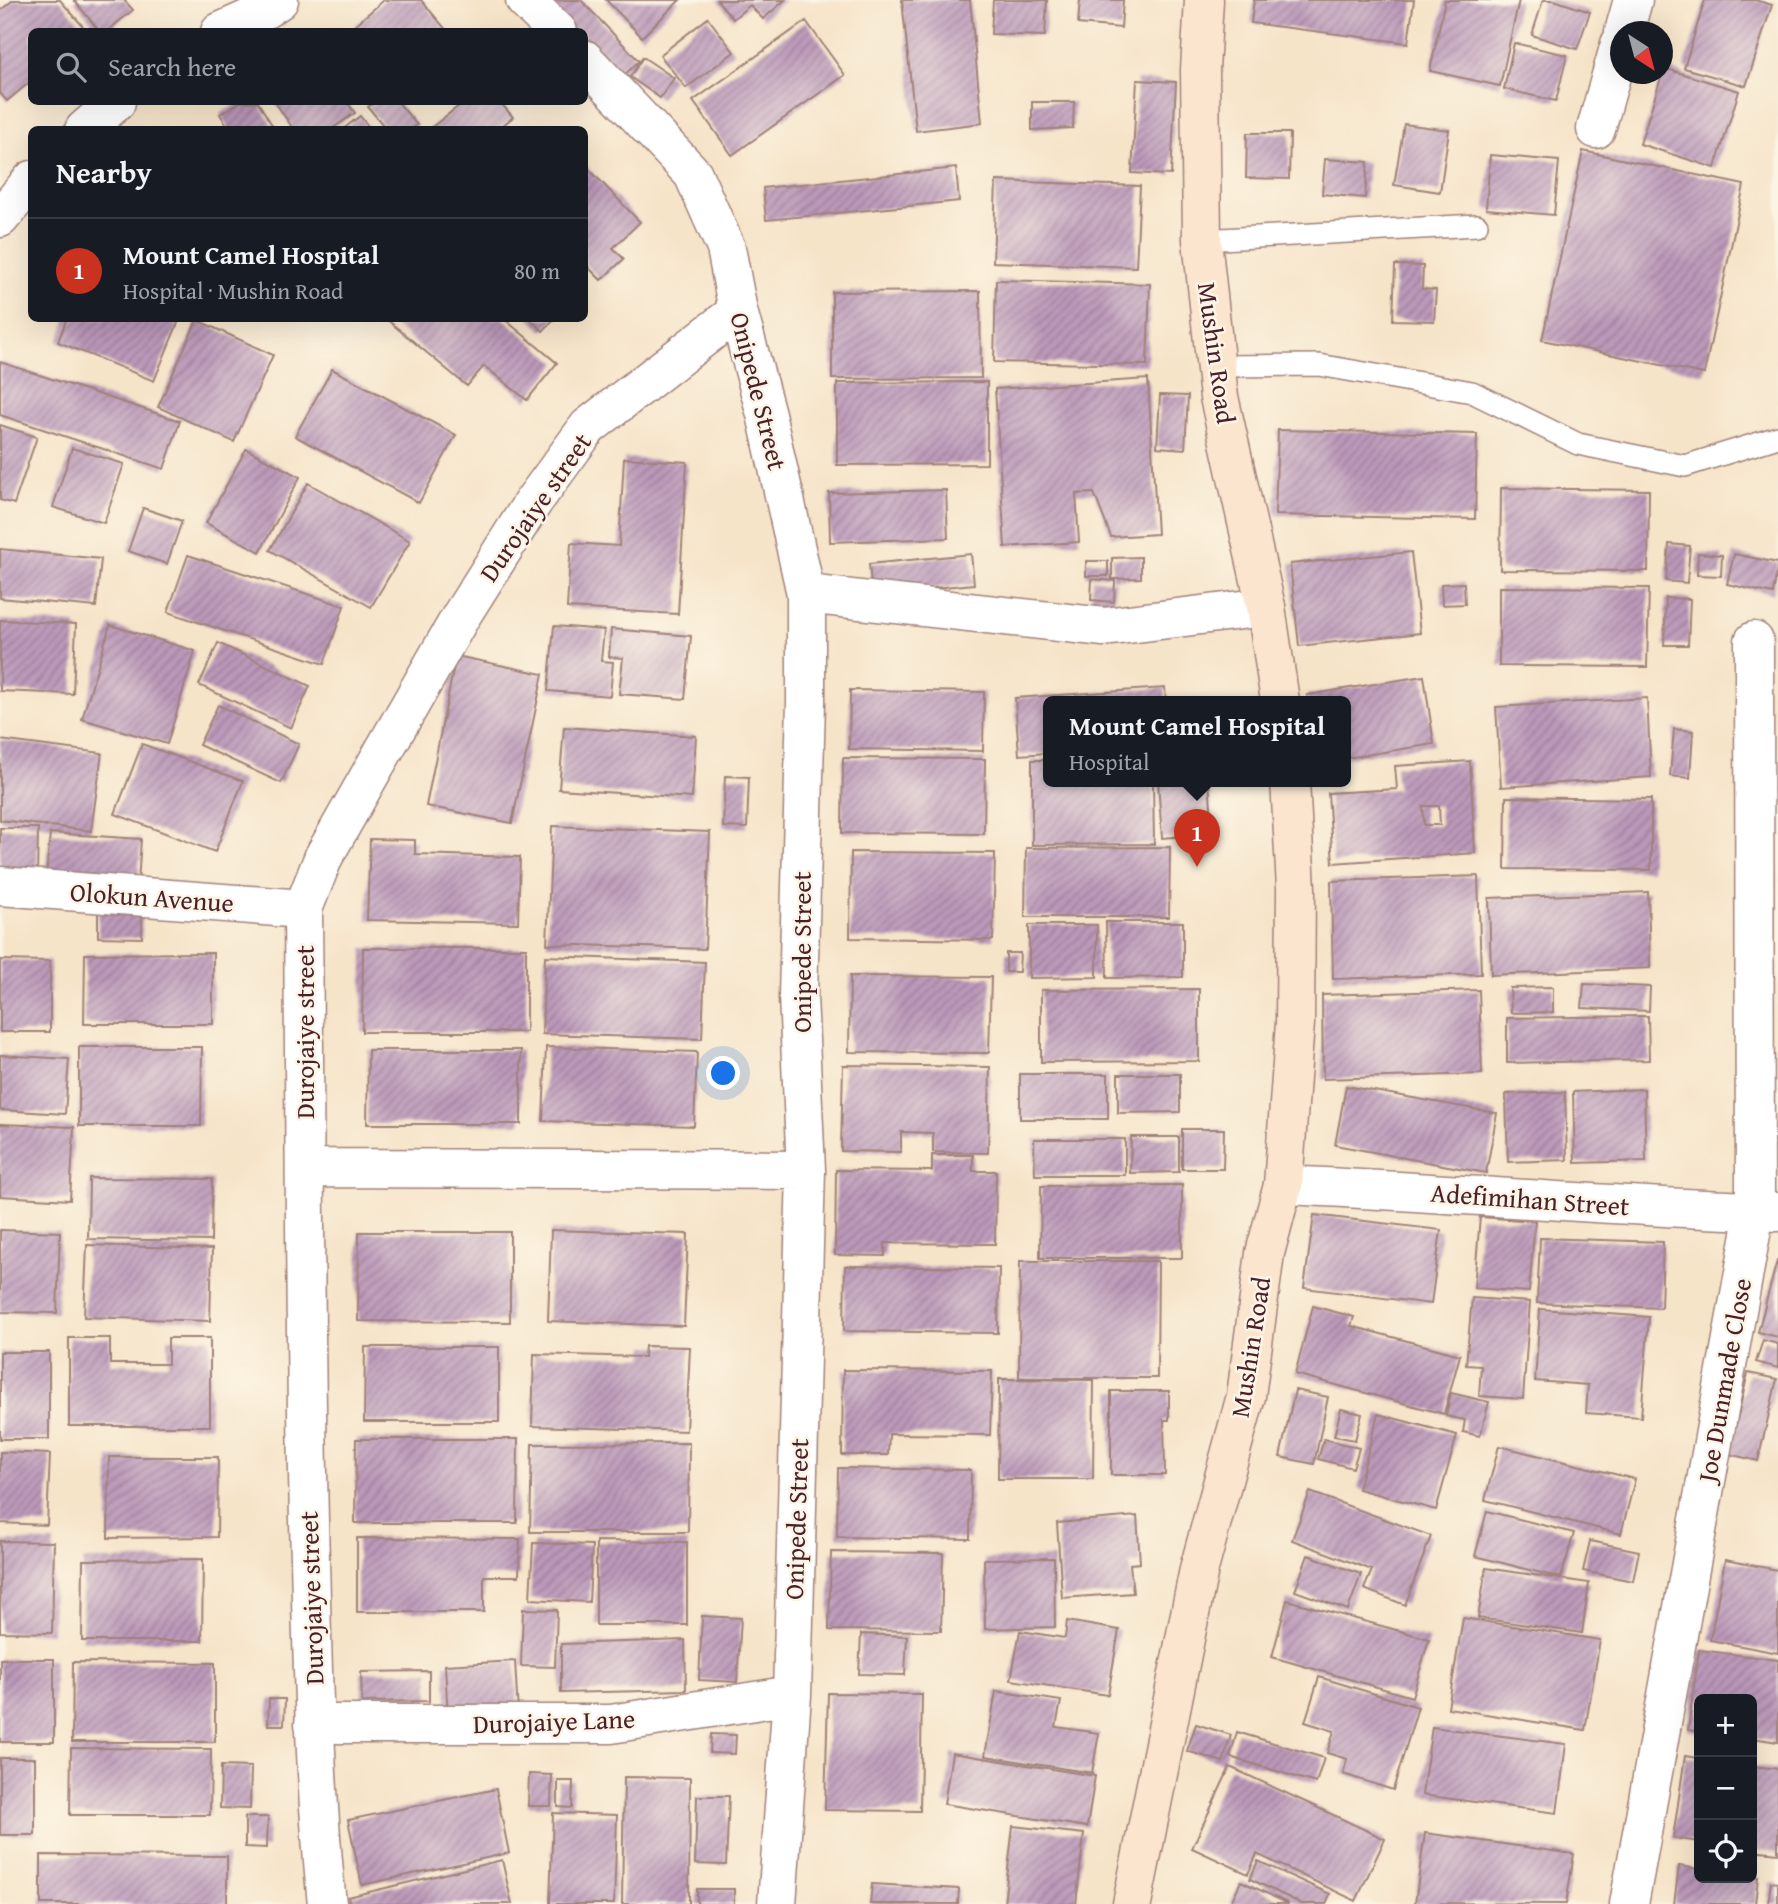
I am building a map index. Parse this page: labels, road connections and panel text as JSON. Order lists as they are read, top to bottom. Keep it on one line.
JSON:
{"streets":{"main road":["Mushin Road"],"street":["Onipede Street","Durojaiye street","Olokun Avenue","Adefimihan Street","Joe Dunmade Close","Durojaiye Lane"]},"crossings":[["Mushin Road","Adefimihan Street"],["Onipede Street","Durojaiye street"],["Onipede Street","Durojaiye Lane"],["Durojaiye street","Olokun Avenue"],["Durojaiye street","Durojaiye Lane"],["Adefimihan Street","Joe Dunmade Close"]],"north":"bottom right","page":{"search":"Search here","heading":"Nearby","list":[{"mark":"1","name":"Mount Camel Hospital","note":"Hospital · Mushin Road","value":"80 m"}],"popup":["Mount Camel Hospital","Hospital"],"pins":"1","map_buttons":["+","−"]}}
